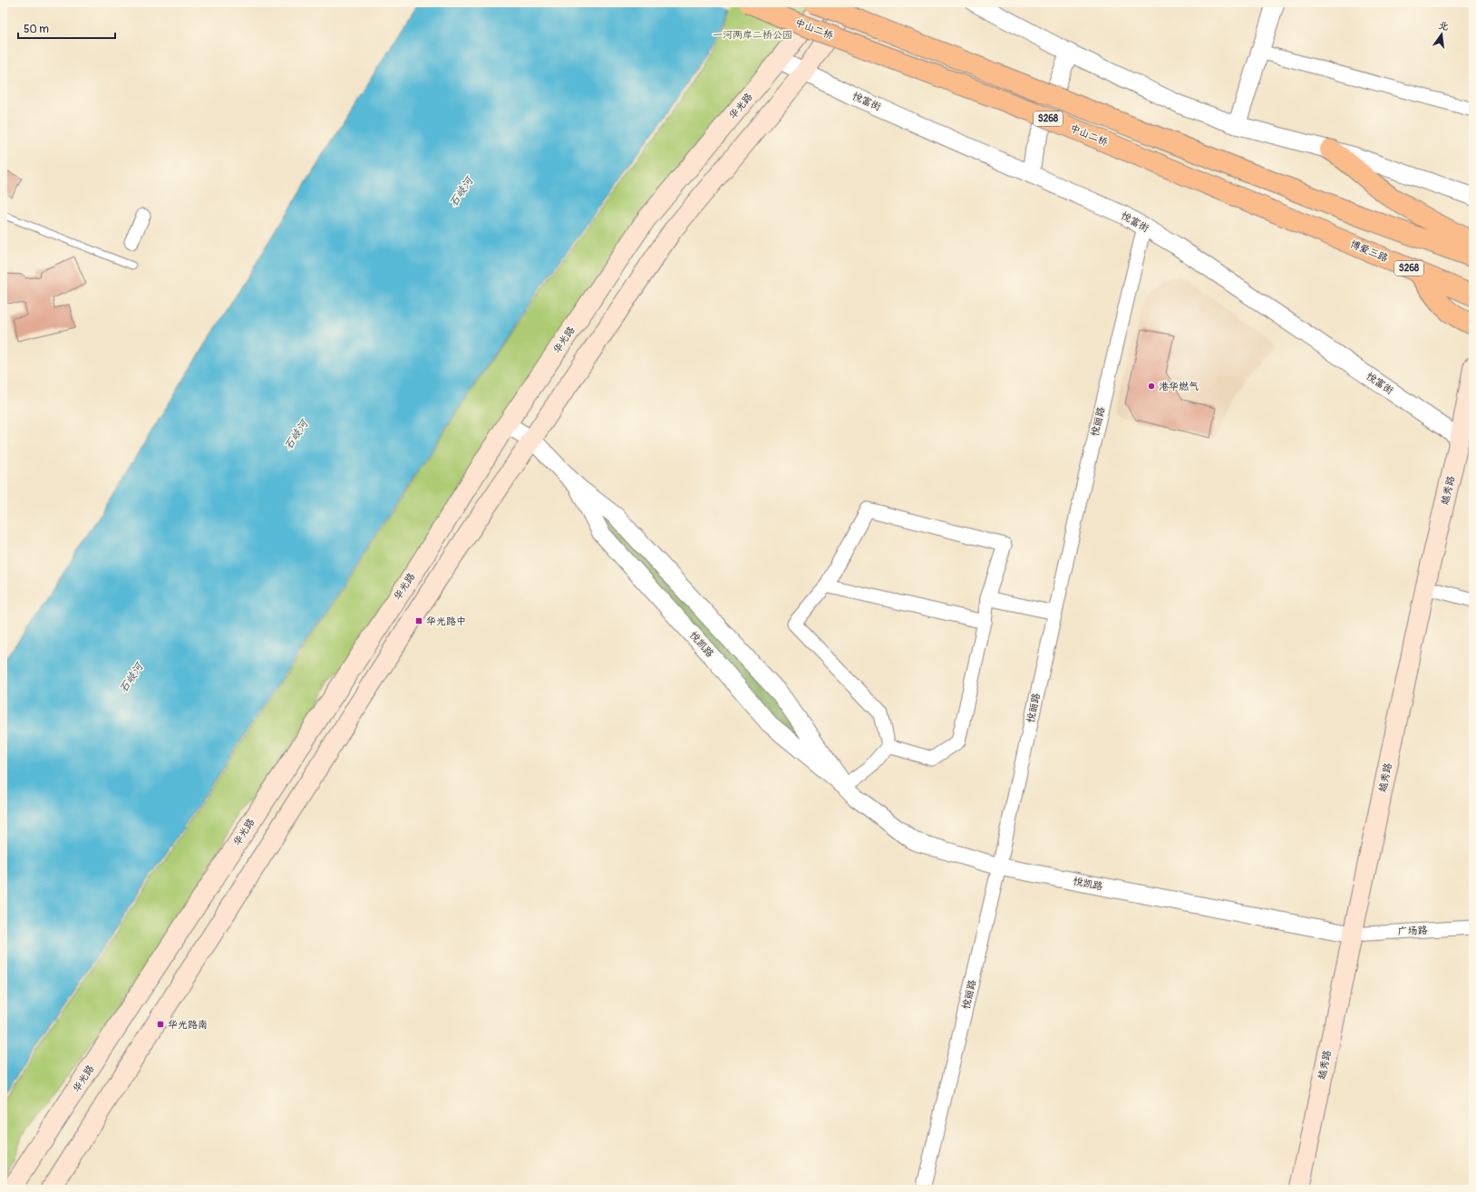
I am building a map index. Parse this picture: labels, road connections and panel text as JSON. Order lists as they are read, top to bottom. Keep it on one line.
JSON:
{"streets":{"highway":["中山二桥","S268","博爱三路"],"main road":["华光路","越秀路"],"street":["悦富街","悦丽路","悦凯路","广场路"]},"crossings":[["中山二桥","博爱三路"],["悦富街","华光路"],["悦富街","悦丽路"],["悦富街","越秀路"],["华光路","悦凯路"],["悦丽路","悦凯路"],["越秀路","悦凯路"],["越秀路","广场路"],["悦凯路","广场路"]],"water":["石岐河"],"parks":["一河两岸二桥公园"],"places":{"other":["港华燃气"],"transit":["华光路中","华光路南"]},"scale_bar":"50 m","north":"top"}
